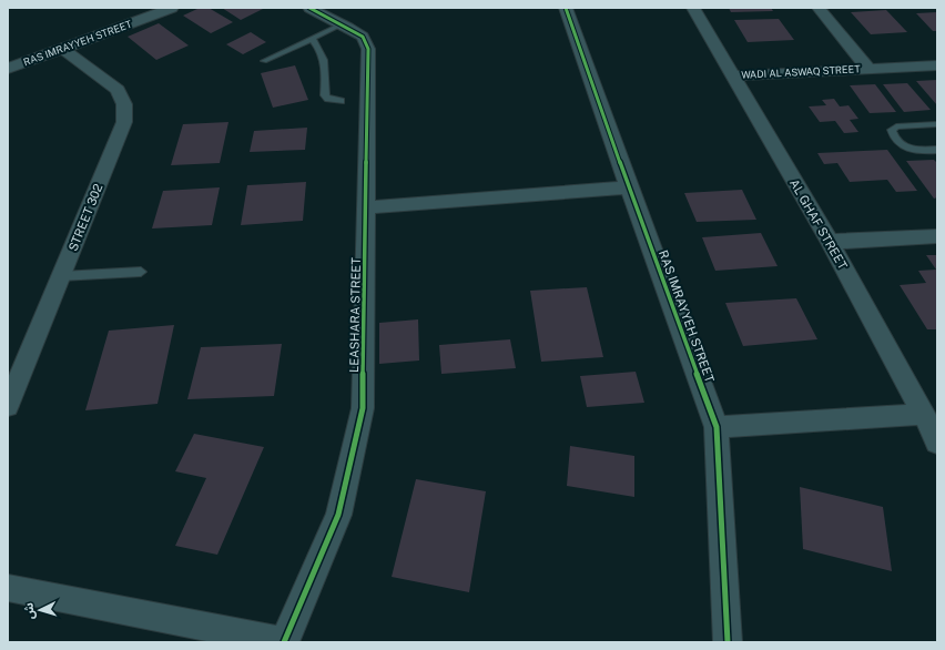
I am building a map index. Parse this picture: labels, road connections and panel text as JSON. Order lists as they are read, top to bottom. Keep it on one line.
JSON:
{"streets":{"street":["RAS IMRAYYEH STREET","WADI AL ASWAQ STREET","STREET 302","AL GHAF STREET","LEASHARA STREET"]},"crossings":[["RAS IMRAYYEH STREET","STREET 302"],["WADI AL ASWAQ STREET","AL GHAF STREET"]],"north":"left"}
